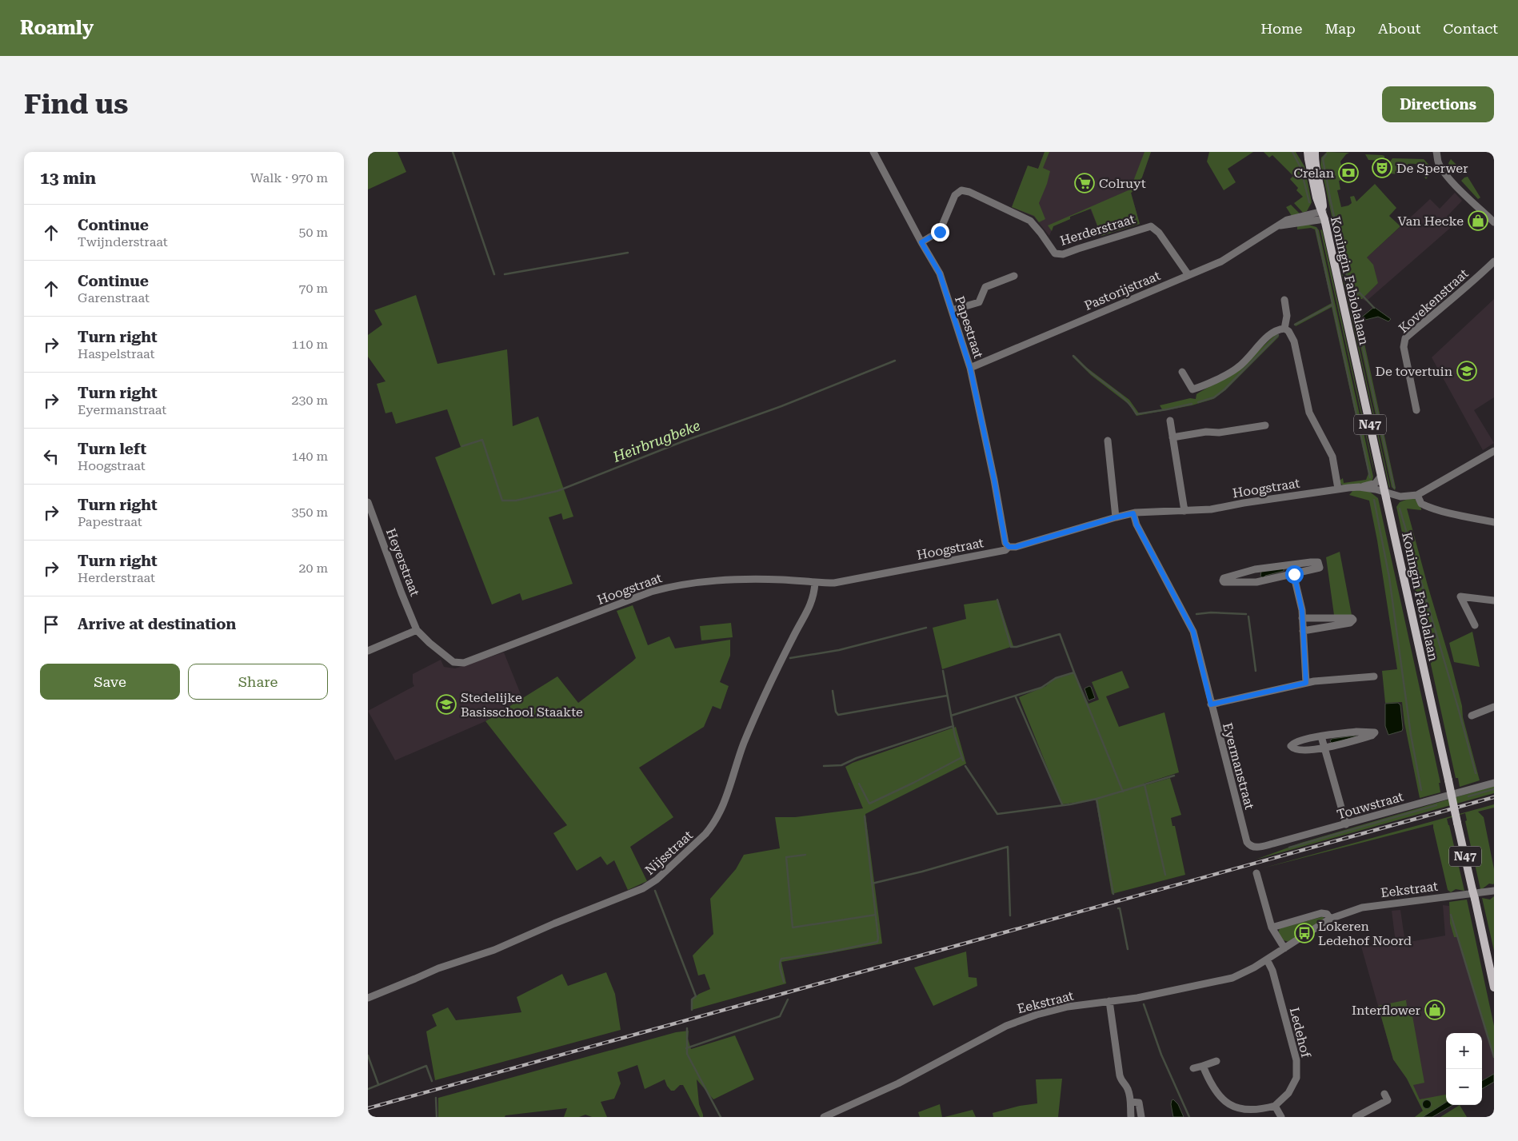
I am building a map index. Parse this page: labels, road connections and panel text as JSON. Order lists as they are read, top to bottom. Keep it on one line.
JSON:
{"streets":{"main road":["Koningin Fabiolalaan","N47"],"street":["Herderstraat","Pastorijstraat","Kovekenstraat","Papestraat","Hoogstraat","Heyerstraat","Eyermanstraat","Touwstraat","Nijsstraat","Eekstraat","Ledehof"]},"crossings":[["Herderstraat","Pastorijstraat"],["Herderstraat","Papestraat"],["Koningin Fabiolalaan","Pastorijstraat"],["Koningin Fabiolalaan","Hoogstraat"],["Pastorijstraat","Papestraat"],["Papestraat","Hoogstraat"],["Hoogstraat","Heyerstraat"],["Hoogstraat","Eyermanstraat"],["Hoogstraat","Nijsstraat"],["Eyermanstraat","Touwstraat"],["Eekstraat","Ledehof"]],"water":["Heirbrugbeke"],"places":{"theatre":["De Sperwer"],"bank":["Crelan"],"supermarket":["Colruyt"],"shop":["Van Hecke","Interflower"],"school or university":["De tovertuin","Stedelijke Basisschool Staakte"],"bus stop":["Lokeren Ledehof Noord"]},"page":{"header":"Roamly","nav":["Home","Map","About","Contact"],"buttons":["Directions",["Save","Share"]],"title":"Find us","heading":["13 min","Walk · 970 m"],"list":[["Continue","Twijnderstraat","50 m"],["Continue","Garenstraat","70 m"],["Turn right","Haspelstraat","110 m"],["Turn right","Eyermanstraat","230 m"],["Turn left","Hoogstraat","140 m"],["Turn right","Papestraat","350 m"],["Turn right","Herderstraat","20 m"],"Arrive at destination"],"map_buttons":["+","−"]}}
